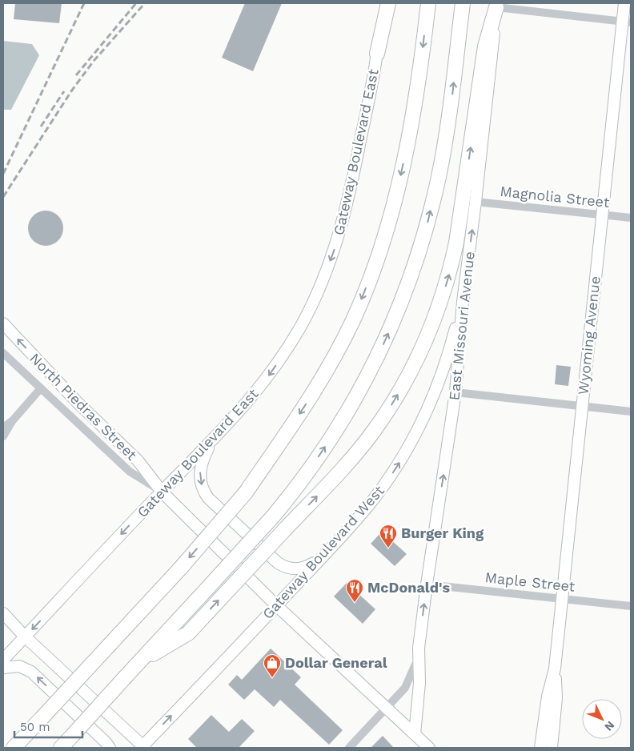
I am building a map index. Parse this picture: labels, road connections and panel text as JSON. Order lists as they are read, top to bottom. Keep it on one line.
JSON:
{"streets":{"main road":["Gateway Boulevard East","East Missouri Avenue","Wyoming Avenue","North Piedras Street","Gateway Boulevard West"],"street":["Magnolia Street","Maple Street"]},"crossings":[["Gateway Boulevard East","North Piedras Street"],["Magnolia Street","East Missouri Avenue"],["Magnolia Street","Wyoming Avenue"],["East Missouri Avenue","North Piedras Street"],["East Missouri Avenue","Gateway Boulevard West"],["East Missouri Avenue","Maple Street"],["Wyoming Avenue","Maple Street"],["North Piedras Street","Gateway Boulevard West"]],"one_way":["Gateway Boulevard East","East Missouri Avenue","Gateway Boulevard West"],"places":{"restaurant":["Burger King","McDonald's"],"shop":["Dollar General"]},"scale_bar":"50 m","north":"bottom right"}
